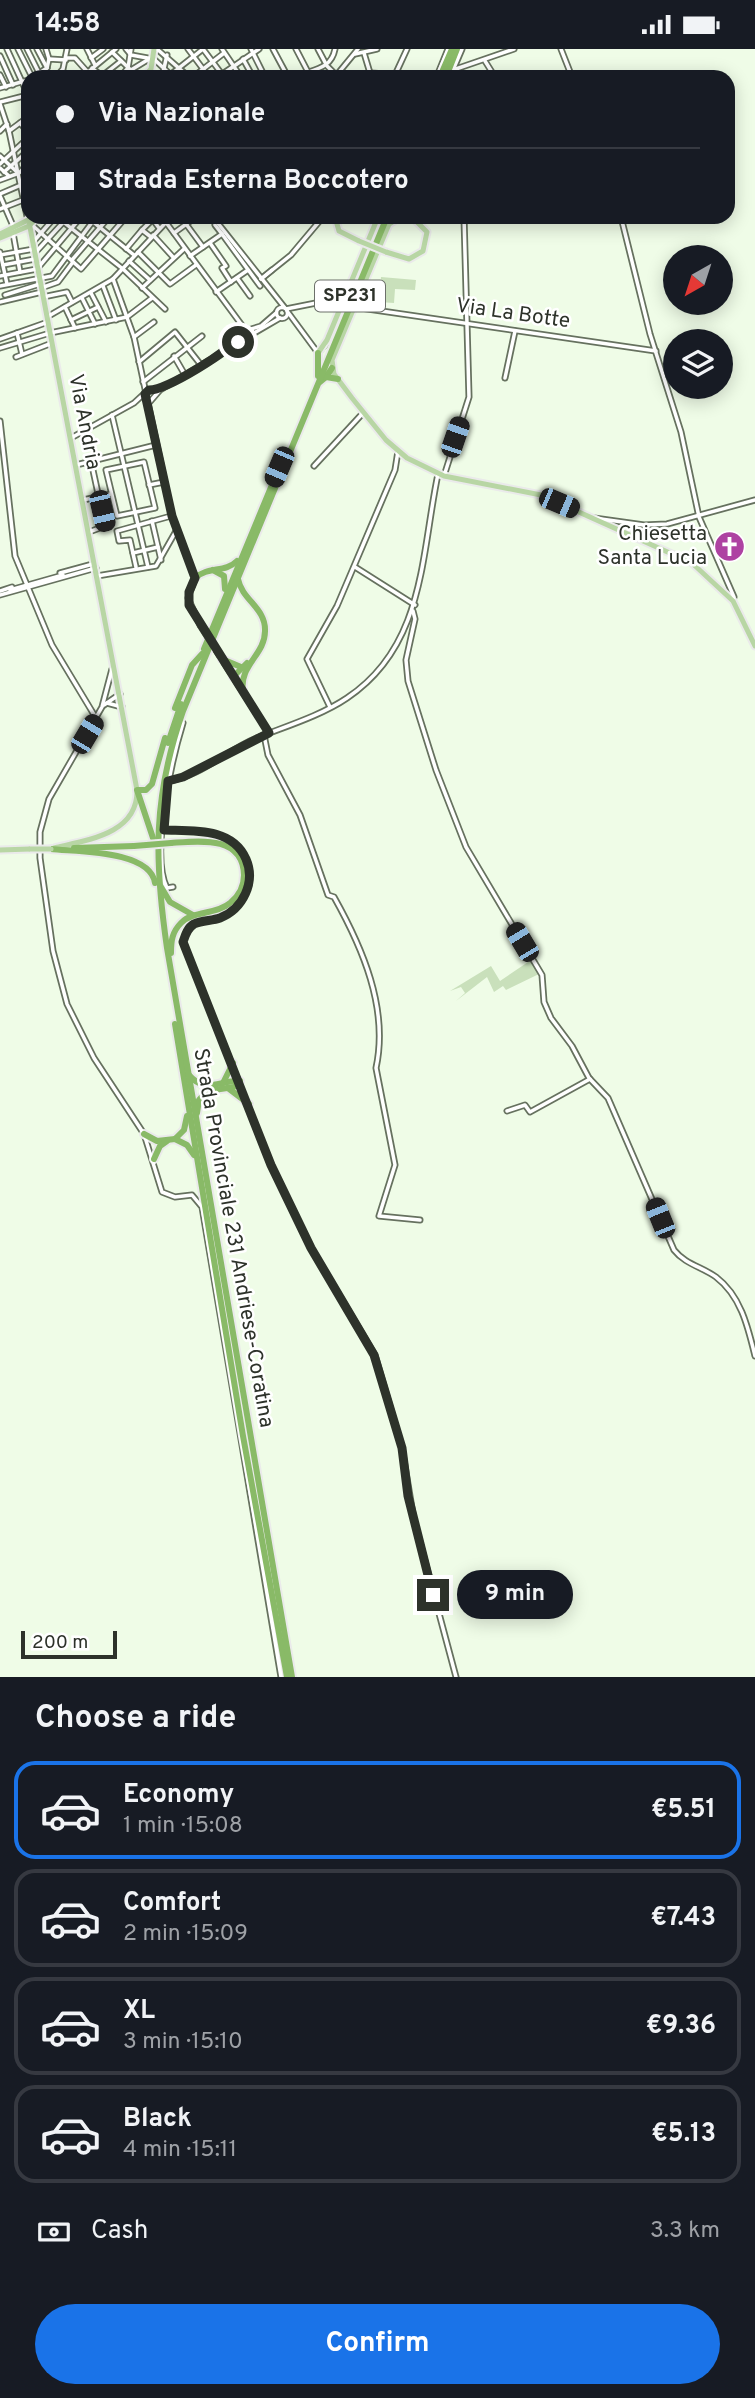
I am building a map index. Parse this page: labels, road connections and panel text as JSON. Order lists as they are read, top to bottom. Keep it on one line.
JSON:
{"streets":{"highway":["SP231","Strada Provinciale 231 Andriese-Coratina"],"main road":["Via Andria"],"street":["Via La Botte"]},"places":{"church":["Chiesetta Santa Lucia"]},"scale_bar":"200 m","north":"bottom left","page":{"status":"14:58","banner":["Via Nazionale","Strada Esterna Boccotero"],"bubble":"9 min","scale":"200 m","heading":"Choose a ride","list":[{"name":"Economy","note":"1 min · 15:08","value":"€5.51"},{"name":"Comfort","note":"2 min · 15:09","value":"€7.43"},{"name":"XL","note":"3 min · 15:10","value":"€9.36"},{"name":"Black","note":"4 min · 15:11","value":"€5.13"}],"pay":["Cash","3.3 km"],"buttons":"Confirm"}}
